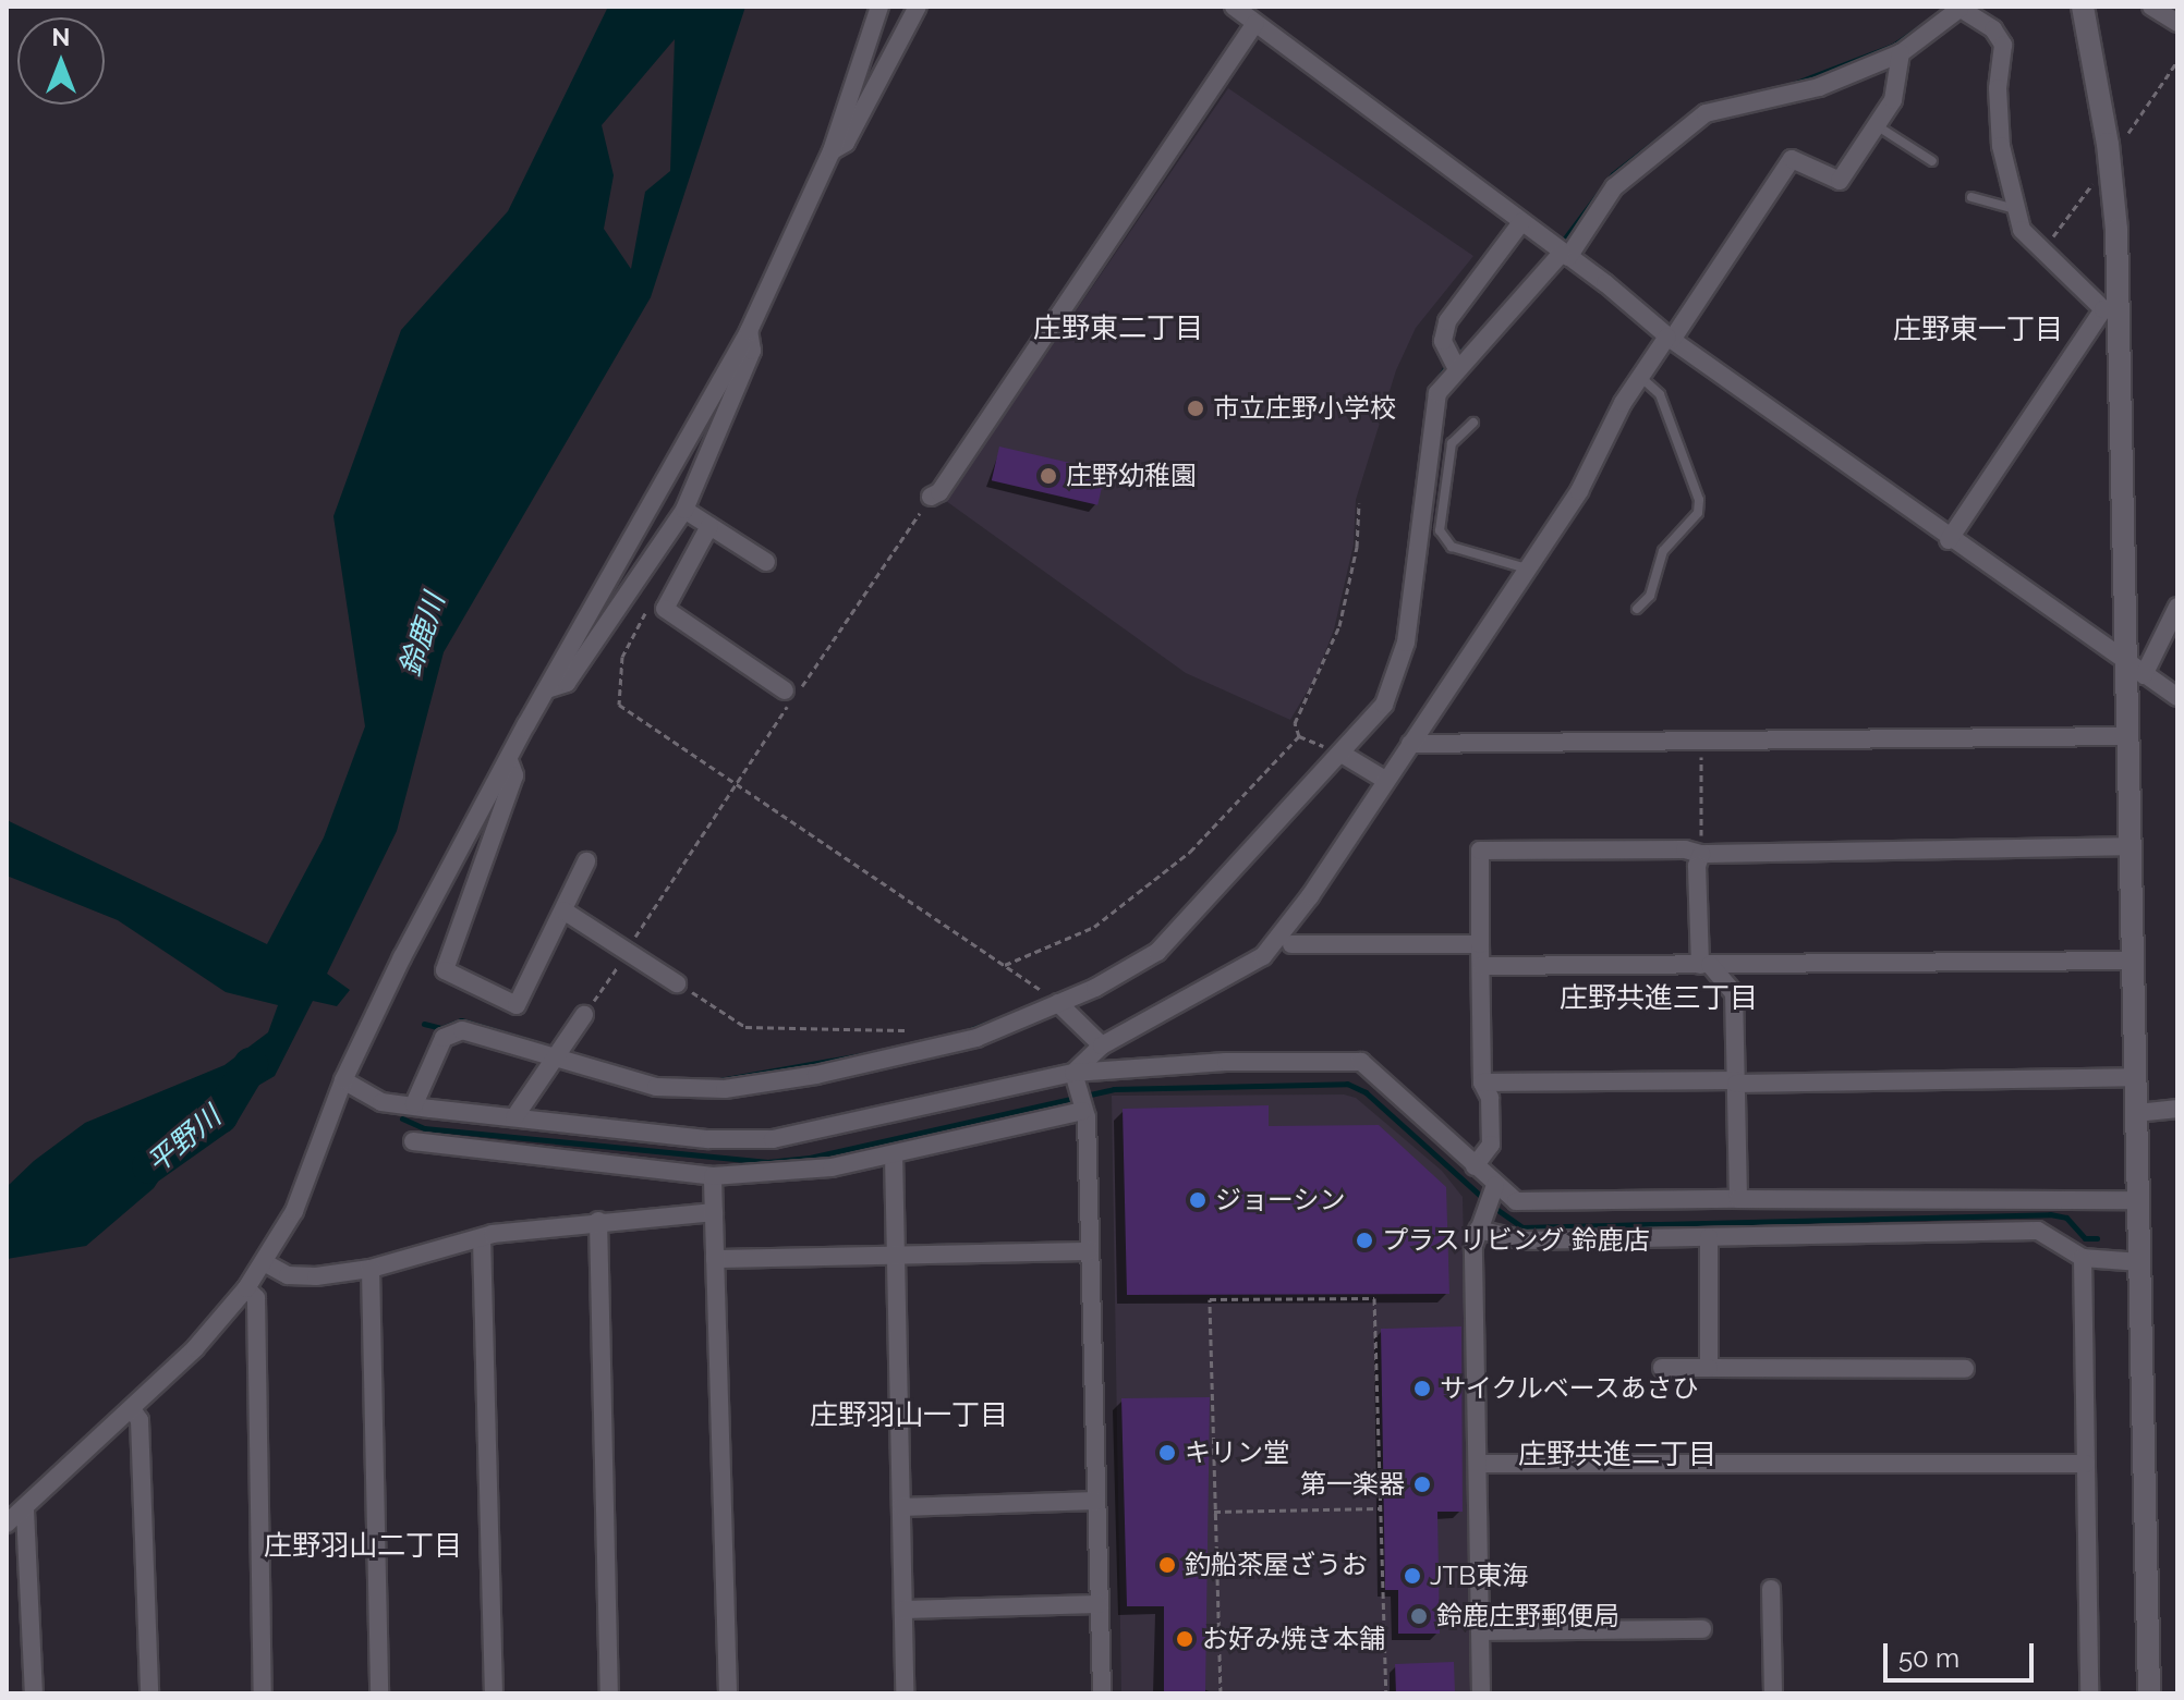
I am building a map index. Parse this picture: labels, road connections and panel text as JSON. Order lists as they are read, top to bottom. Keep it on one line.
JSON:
{"districts":["庄野東二丁目","庄野東一丁目","庄野共進三丁目","庄野羽山一丁目","庄野共進二丁目","庄野羽山二丁目"],"water":["鈴鹿川","平野川"],"places":["市立庄野小学校","庄野幼稚園","ジョーシン","プラスリビング 鈴鹿店","サイクルベースあさひ","キリン堂","第一楽器","釣船茶屋ざうお","JTB東海","鈴鹿庄野郵便局","お好み焼き本舗"],"scale_bar":"50 m","north":"top"}
